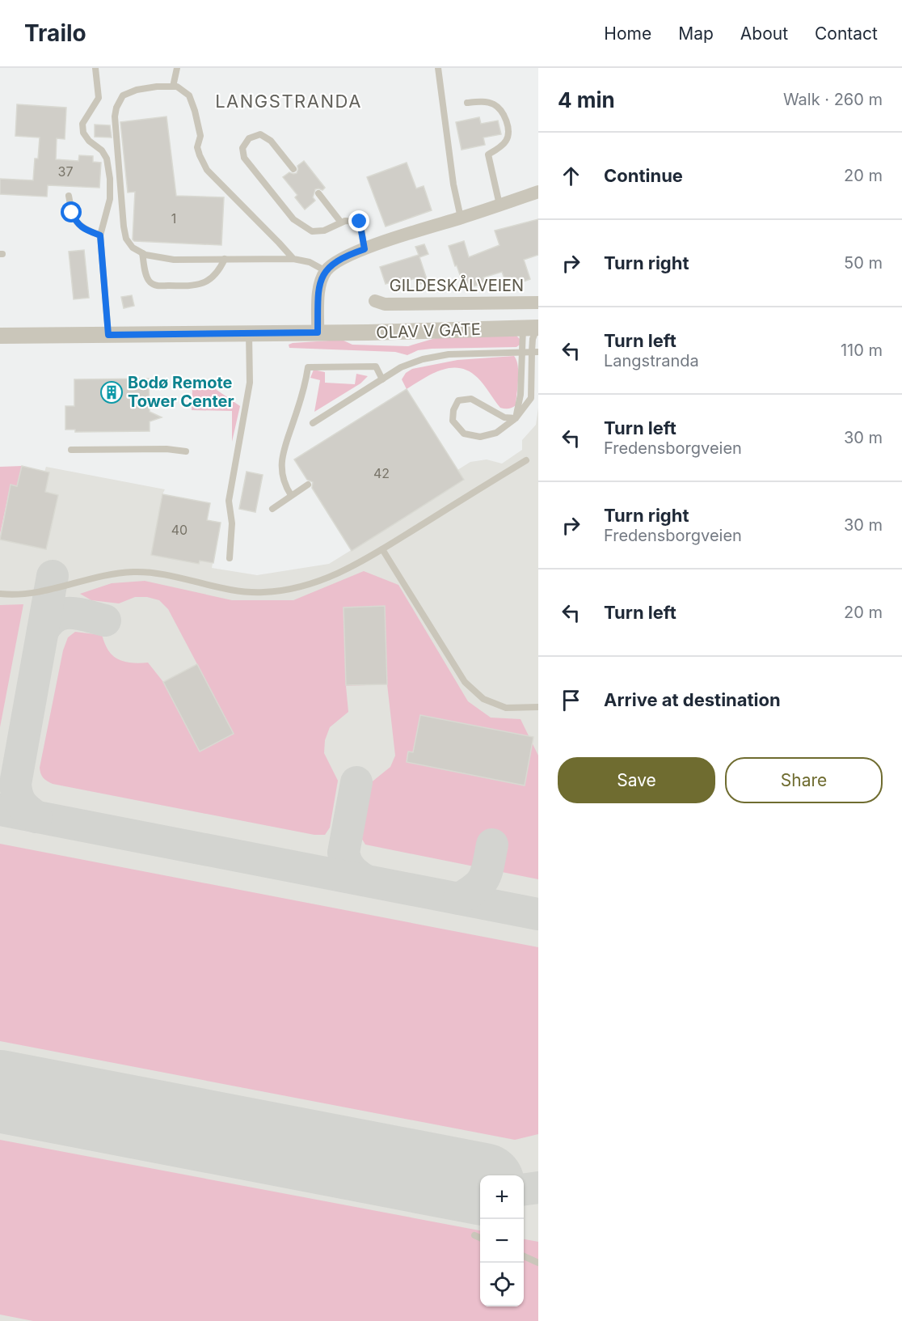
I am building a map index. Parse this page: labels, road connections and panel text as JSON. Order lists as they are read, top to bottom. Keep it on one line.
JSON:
{"streets":{"street":["GILDESKÅLVEIEN","OLAV V GATE"]},"districts":["LANGSTRANDA"],"places":{"building":["Bodø Remote Tower Center"]},"house_numbers":["37","1","42","40"],"page":{"header":"Trailo","nav":["Home","Map","About","Contact"],"heading":["4 min","Walk · 260 m"],"list":[["Continue","20 m"],["Turn right","50 m"],["Turn left","Langstranda","110 m"],["Turn left","Fredensborgveien","30 m"],["Turn right","Fredensborgveien","30 m"],["Turn left","20 m"],"Arrive at destination"],"buttons":["Save","Share"],"map_buttons":["+","−"]}}
